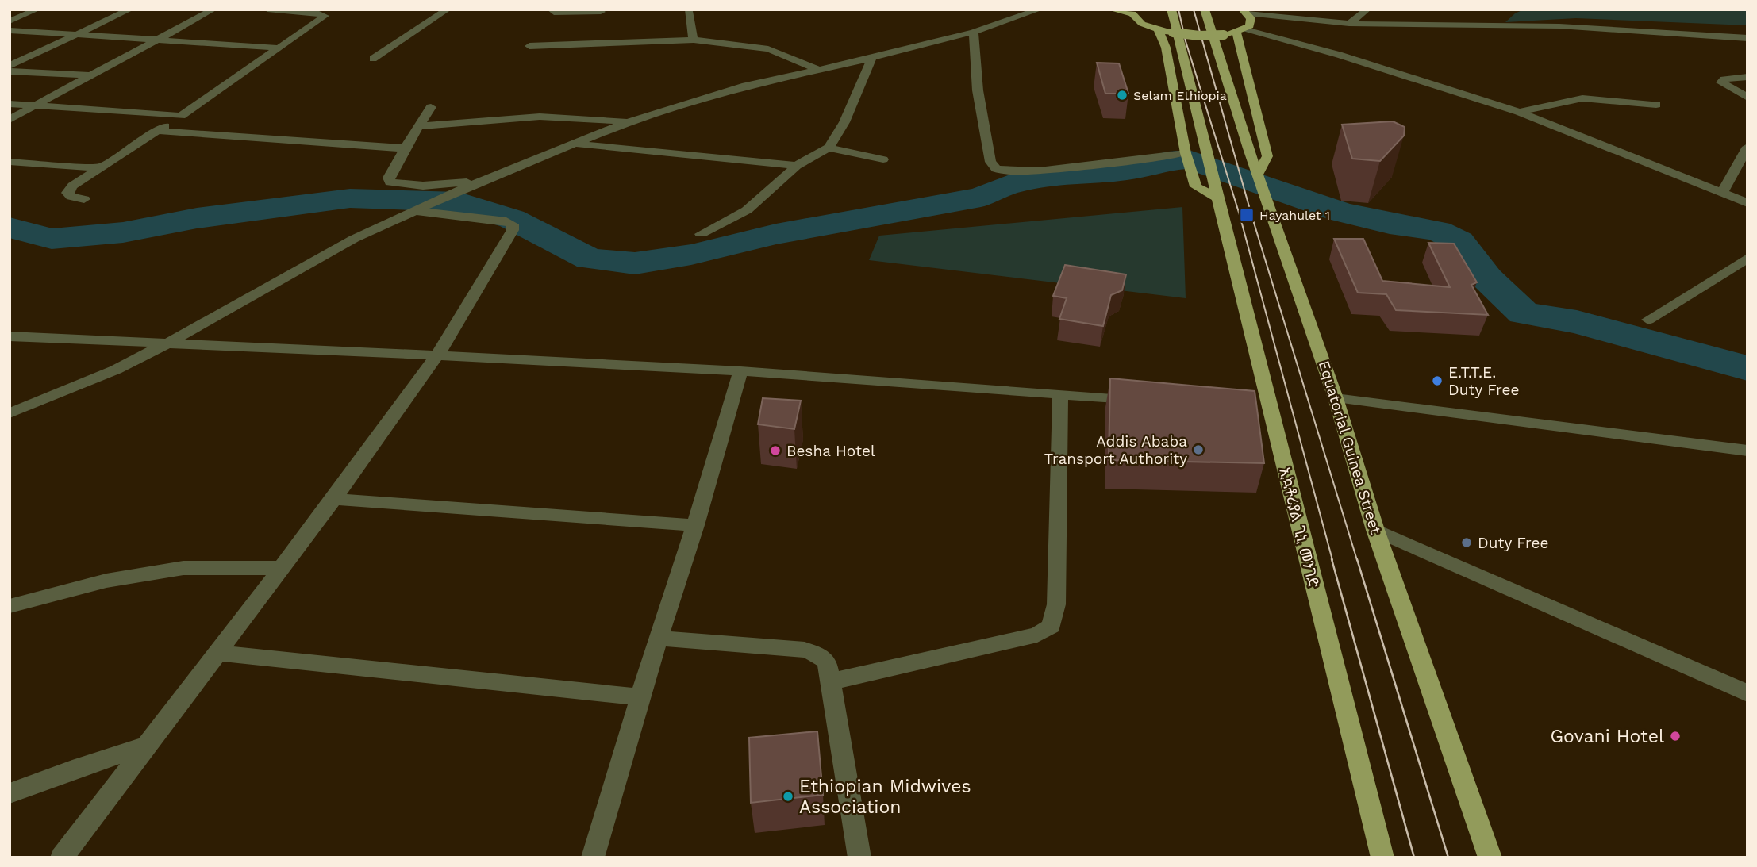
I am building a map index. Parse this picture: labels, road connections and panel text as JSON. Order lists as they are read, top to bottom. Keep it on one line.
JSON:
{"streets":{"main road":["Equatorial Guinea Street","ኢኳቶሪያል ጊኒ መንገድ"]},"places":{"other":["Selam Ethiopia","E.T.T.E. Duty Free","Addis Ababa Transport Authority","Besha Hotel","Duty Free","Govani Hotel","Ethiopian Midwives Association"],"transit":["Hayahulet 1"]}}
